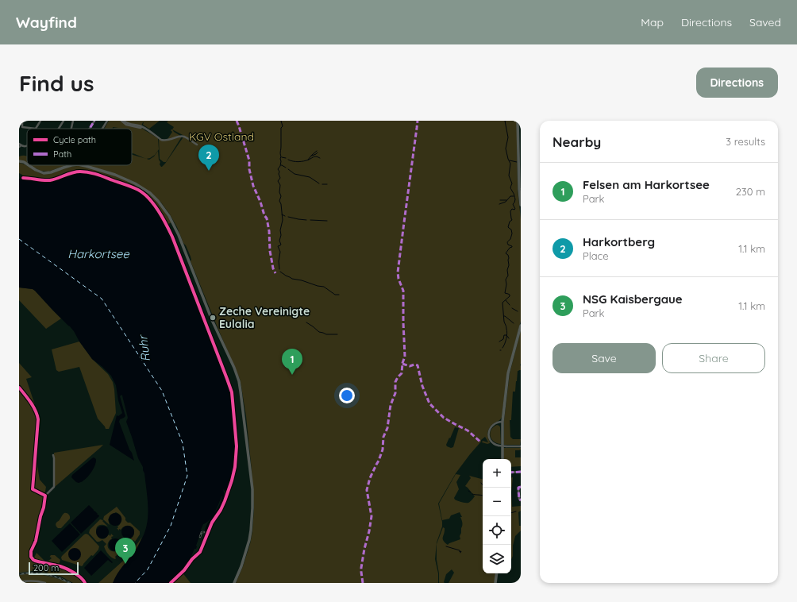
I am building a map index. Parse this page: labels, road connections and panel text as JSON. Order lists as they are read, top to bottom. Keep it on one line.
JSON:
{"water":["Harkortsee","Ruhr"],"parks":["KGV Ostland"],"places":["Zeche Vereinigte Eulalia"],"legend":["Cycle path","Path"],"scale_bar":"200 m","page":{"header":"Wayfind","nav":["Map","Directions","Saved"],"buttons":["Directions",["Save","Share"]],"title":"Find us","heading":["Nearby","3 results"],"pins":["2","1","3"],"list":[{"mark":"1","name":"Felsen am Harkortsee","note":"Park","value":"230 m"},{"mark":"2","name":"Harkortberg","note":"Place","value":"1.1 km"},{"mark":"3","name":"NSG Kaisbergaue","note":"Park","value":"1.1 km"}],"map_buttons":["+","−"],"scale":"200 m"}}
